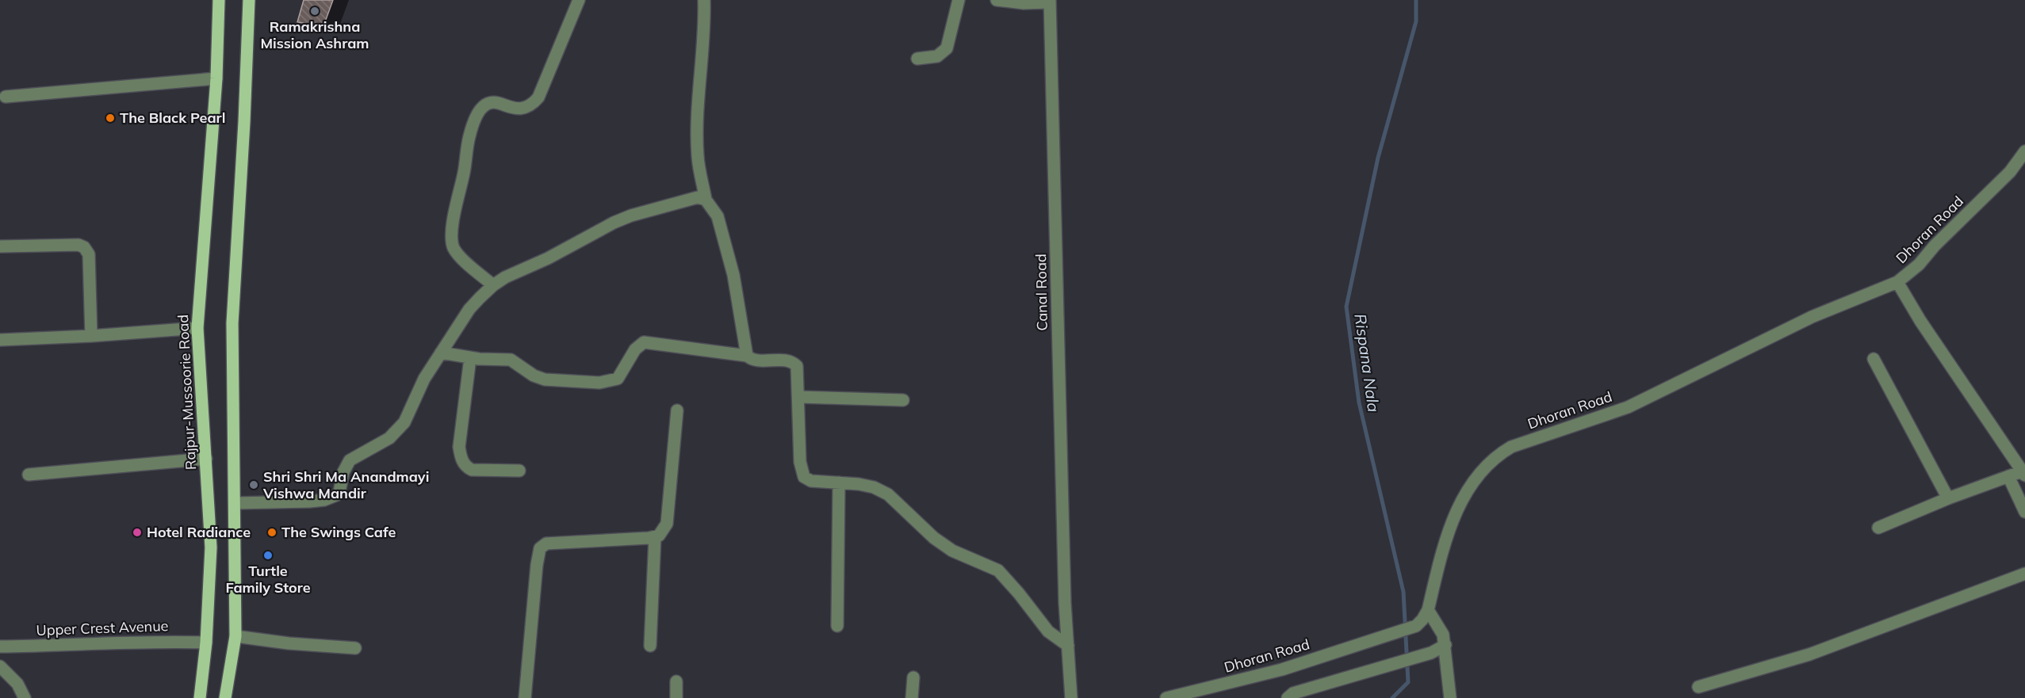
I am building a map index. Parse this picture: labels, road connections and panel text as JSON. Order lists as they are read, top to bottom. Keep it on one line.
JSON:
{"streets":{"main road":["Rajpur-Mussoorie Road"],"street":["Dhoran Road","Canal Road","Upper Crest Avenue"]},"crossings":[["Rajpur-Mussoorie Road","Upper Crest Avenue"]],"water":["Rispana Nala"],"places":["Ramakrishna Mission Ashram","The Black Pearl","Shri Shri Ma Anandmayi Vishwa Mandir","Hotel Radiance","The Swings Cafe","Turtle Family Store"]}
